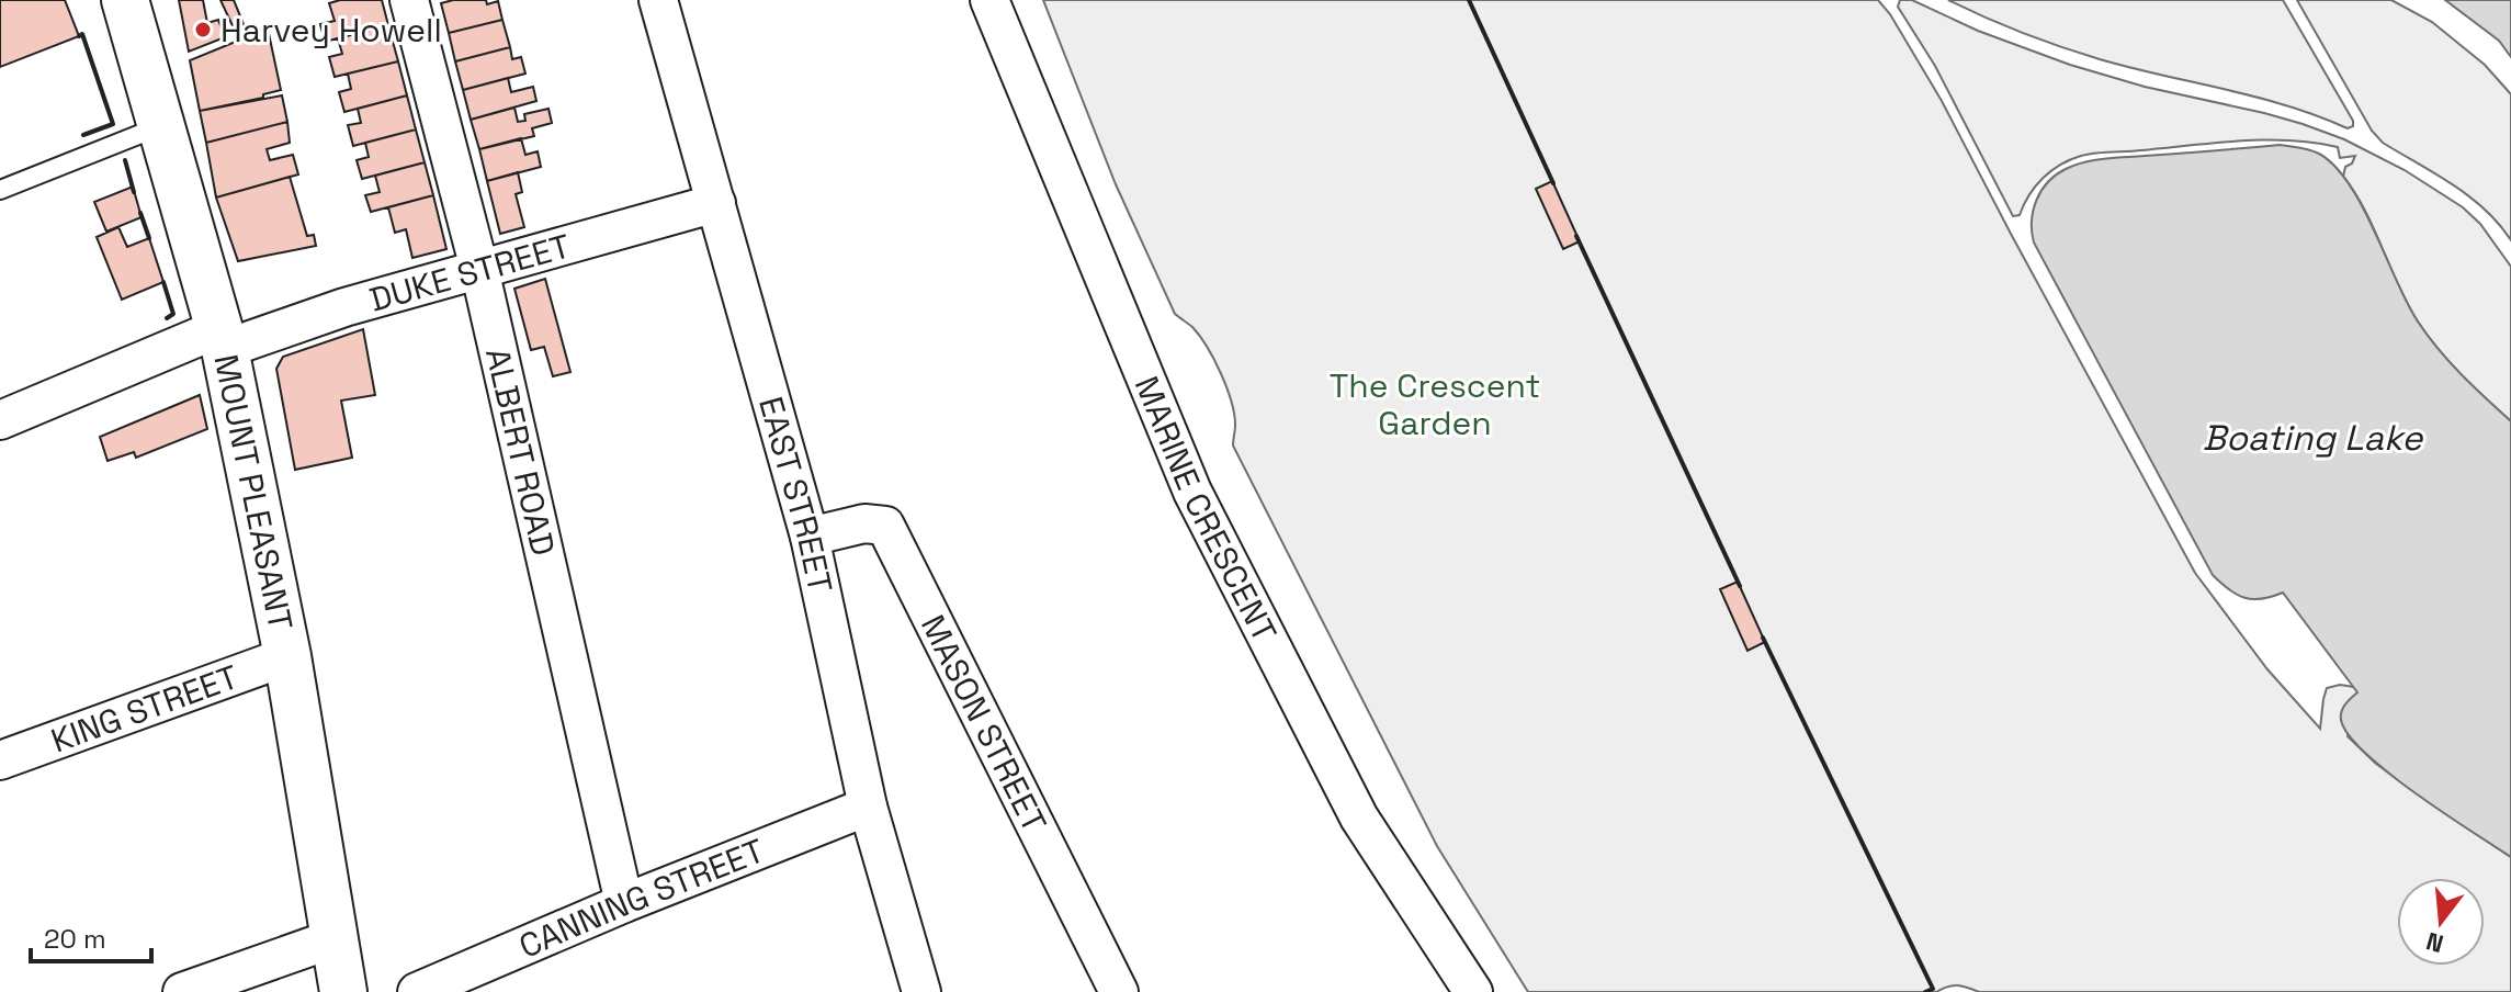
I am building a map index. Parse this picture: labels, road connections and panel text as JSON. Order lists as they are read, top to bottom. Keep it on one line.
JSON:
{"streets":{"street":["DUKE STREET","ALBERT ROAD","MOUNT PLEASANT","EAST STREET","MARINE CRESCENT","KING STREET","MASON STREET","CANNING STREET"]},"crossings":[["DUKE STREET","ALBERT ROAD"],["DUKE STREET","MOUNT PLEASANT"],["DUKE STREET","EAST STREET"],["ALBERT ROAD","CANNING STREET"],["MOUNT PLEASANT","KING STREET"],["EAST STREET","MASON STREET"],["EAST STREET","CANNING STREET"]],"water":["Boating Lake"],"parks":["The Crescent Garden"],"places":["Harvey Howell"],"scale_bar":"20 m","north":"bottom"}
